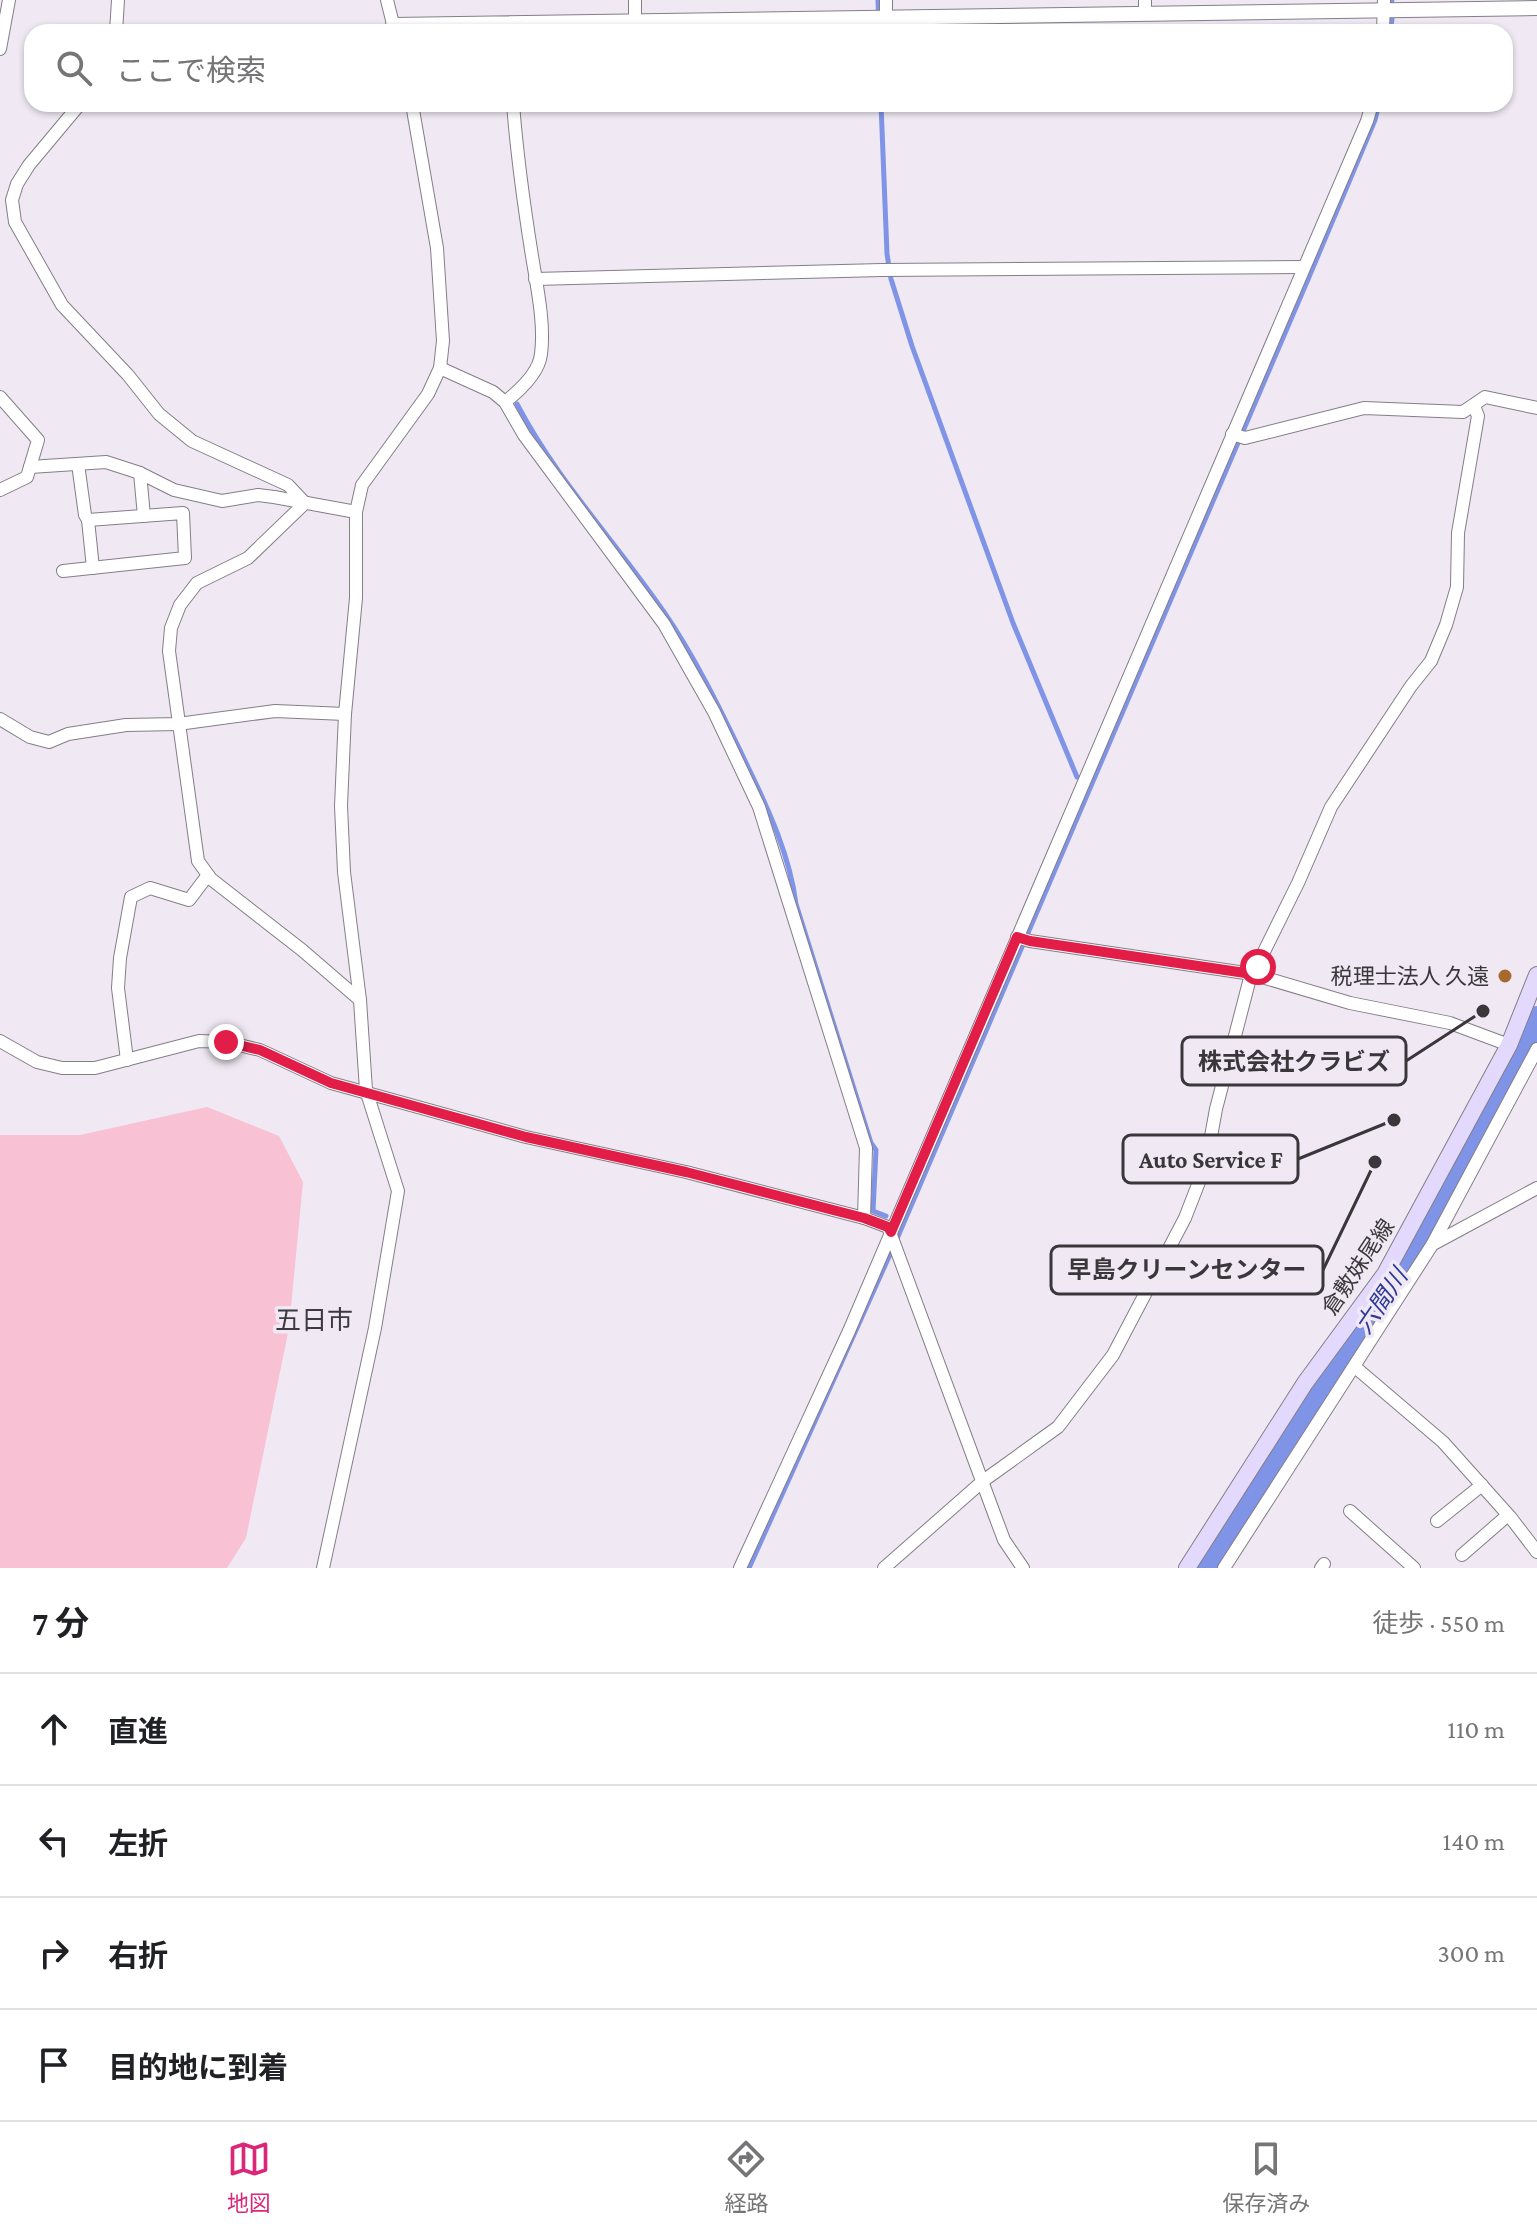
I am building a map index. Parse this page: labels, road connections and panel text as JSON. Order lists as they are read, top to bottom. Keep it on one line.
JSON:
{"streets":{"main road":["倉敷妹尾線"]},"districts":["五日市"],"water":["六間川"],"places":["税理士法人 久遠","株式会社クラビズ","Auto Service F","早島クリーンセンター"],"page":{"search":"ここで検索","heading":["7 分","徒歩 · 550 m"],"list":[["直進","110 m"],["左折","140 m"],["右折","300 m"],"目的地に到着"],"nav":["地図","経路","保存済み"]}}
